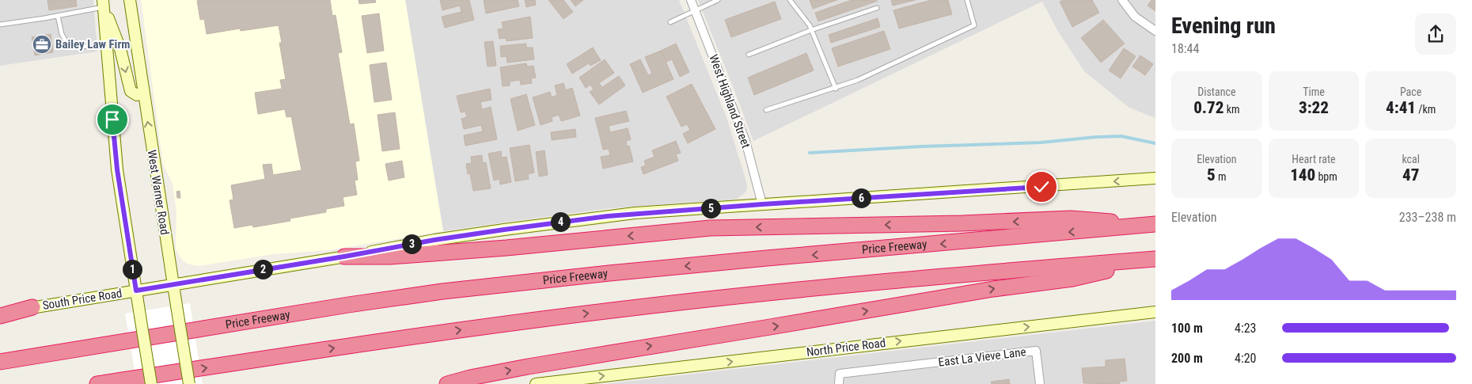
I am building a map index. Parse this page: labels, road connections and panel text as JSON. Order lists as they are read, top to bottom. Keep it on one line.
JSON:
{"streets":{"highway":["Price Freeway"],"main road":["West Warner Road","South Price Road","North Price Road"],"street":["West Highland Street","East La Vieve Lane"]},"crossings":[["West Highland Street","South Price Road"],["West Warner Road","South Price Road"]],"one_way":["North Price Road"],"places":{"office":["Bailey Law Firm"]},"page":{"heading":["Evening run","18:44"],"stats":[["Distance","0.72 km"],["Time","3:22"],["Pace","4:41 /km"],["Elevation","5 m"],["Heart rate","140 bpm"],["kcal","47"]],"pins":["6","5","4","3","1","2"],"chart":["Elevation","233–238 m"],"list":[{"name":"100 m","note":"4:23"},{"name":"200 m","note":"4:20"}]}}
